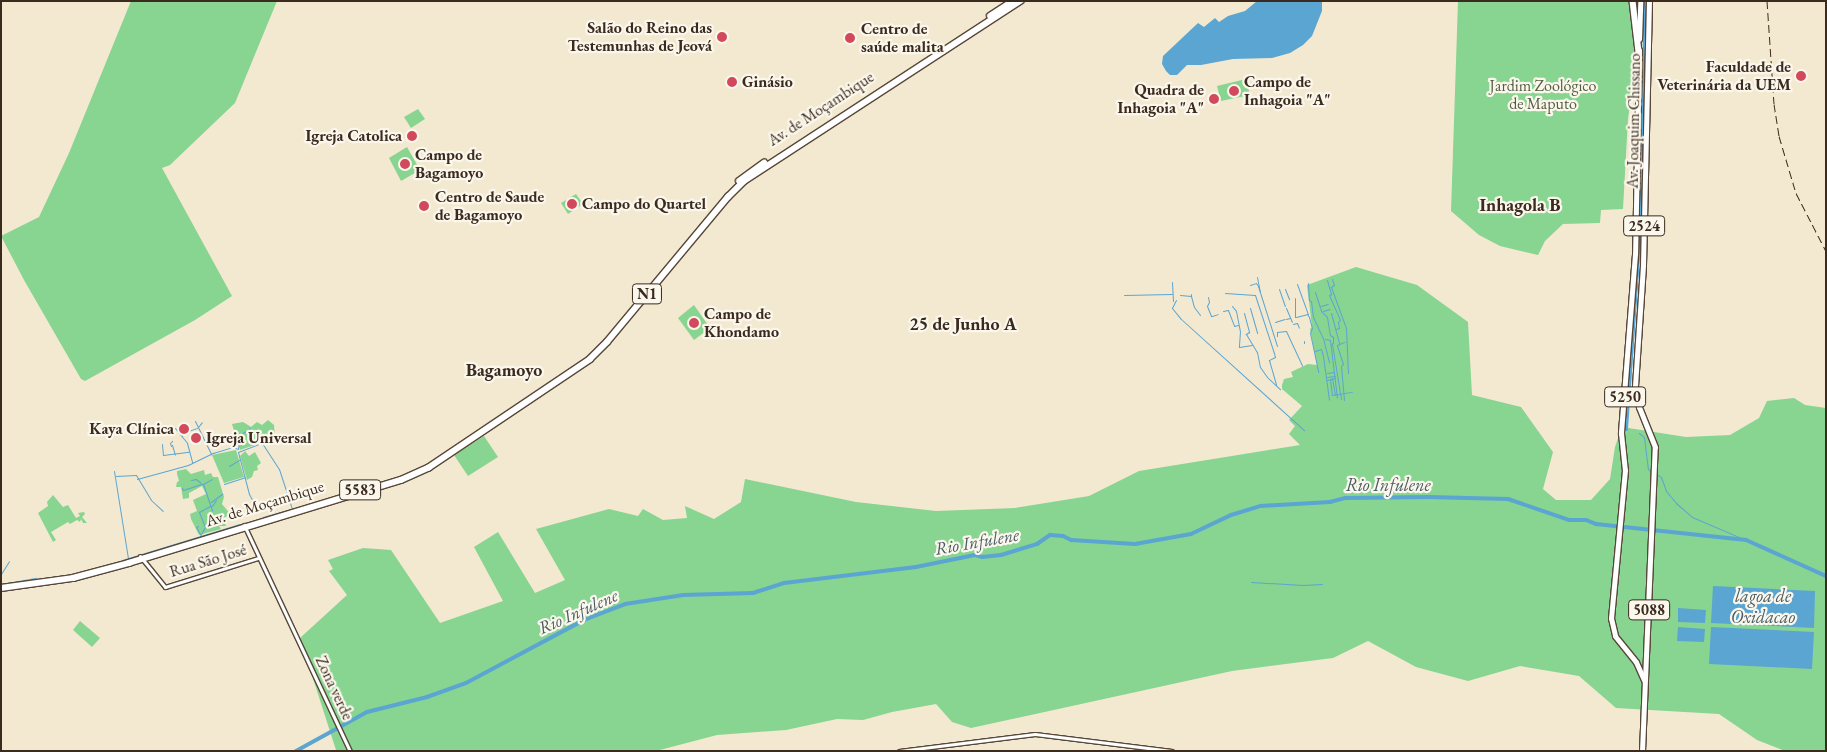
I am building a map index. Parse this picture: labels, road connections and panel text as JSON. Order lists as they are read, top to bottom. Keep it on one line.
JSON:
{"streets":{"highway":["Av. de Moçambique","N1","5583"],"main road":["Av. Joaquim Chissano","2524","5250","5088"],"street":["Rua São José","Zona verde"]},"crossings":[["Av. de Moçambique","N1"],["Av. de Moçambique","Rua São José"],["Av. Joaquim Chissano","5088"],["Rua São José","Zona verde"]],"districts":["Inhagola B","25 de Junho A","Bagamoyo"],"water":["Rio Infulene","lagoa de Oxidacao"],"parks":["Jardim Zoológico de Maputo"],"places":["Salão do Reino das Testemunhas de Jeová","Centro de saúde malita","Faculdade de Veterinária da UEM","Ginásio","Campo de Inhagoia \"A\"","Quadra de Inhagoia \"A\"","Igreja Catolica","Campo de Bagamoyo","Campo do Quartel","Centro de Saude de Bagamoyo","Campo de Khondamo","Kaya Clínica","Igreja Universal"]}
